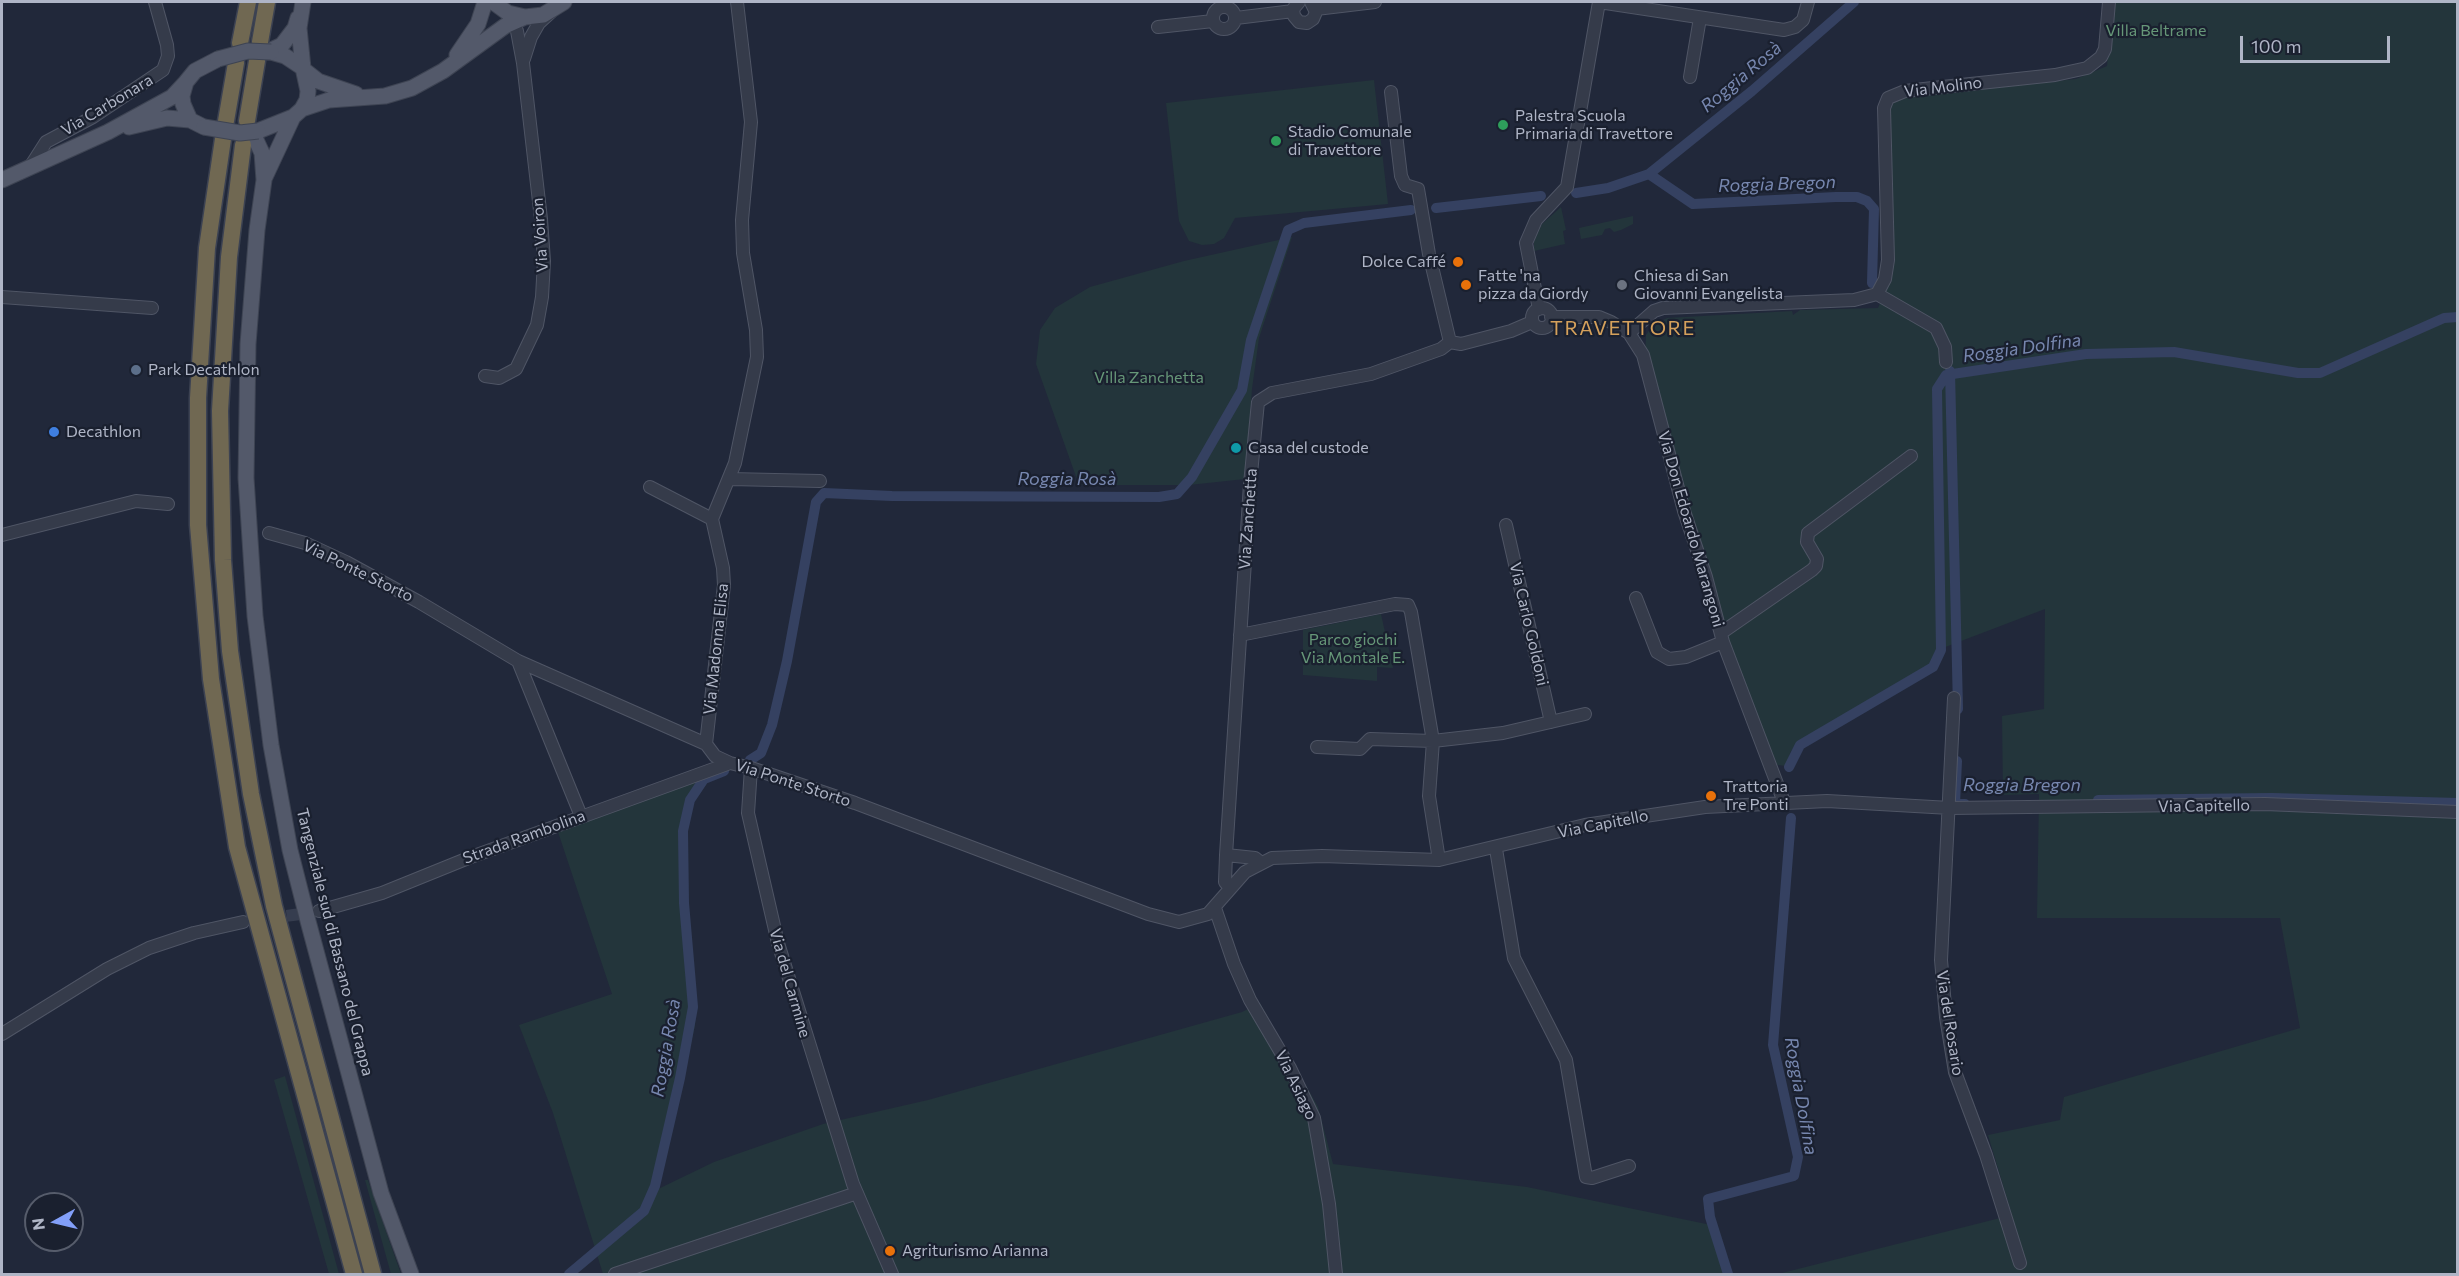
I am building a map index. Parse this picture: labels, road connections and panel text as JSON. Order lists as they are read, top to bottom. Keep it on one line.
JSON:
{"streets":{"main road":["Tangenziale sud di Bassano del Grappa"],"street":["Via Molino","Via Carbonara","Via Voiron","Via Zanchetta","Via Don Edoardo Marangoni","Via Ponte Storto","Via Carlo Goldoni","Via Madonna Elisa","Via Capitello","Strada Rambolina","Via del Carmine","Via del Rosario","Via Asiago"]},"crossings":[["Via Zanchetta","Via Ponte Storto"],["Via Zanchetta","Via Capitello"],["Via Don Edoardo Marangoni","Via Capitello"],["Via Ponte Storto","Via Madonna Elisa"],["Via Ponte Storto","Via Capitello"],["Via Ponte Storto","Strada Rambolina"],["Via Ponte Storto","Via del Carmine"],["Via Ponte Storto","Via Asiago"],["Via Capitello","Via del Rosario"]],"districts":["TRAVETTORE"],"water":["Roggia Rosà","Roggia Bregon","Roggia Dolfina"],"parks":["Villa Beltrame","Villa Zanchetta","Parco giochi Via Montale E."],"places":["Palestra Scuola Primaria di Travettore","Stadio Comunale di Travettore","Dolce Caffé","Fatte 'na pizza da Giordy","Chiesa di San Giovanni Evangelista","Park Decathlon","Decathlon","Casa del custode","Trattoria Tre Ponti","Agriturismo Arianna"],"scale_bar":"100 m","north":"left"}
